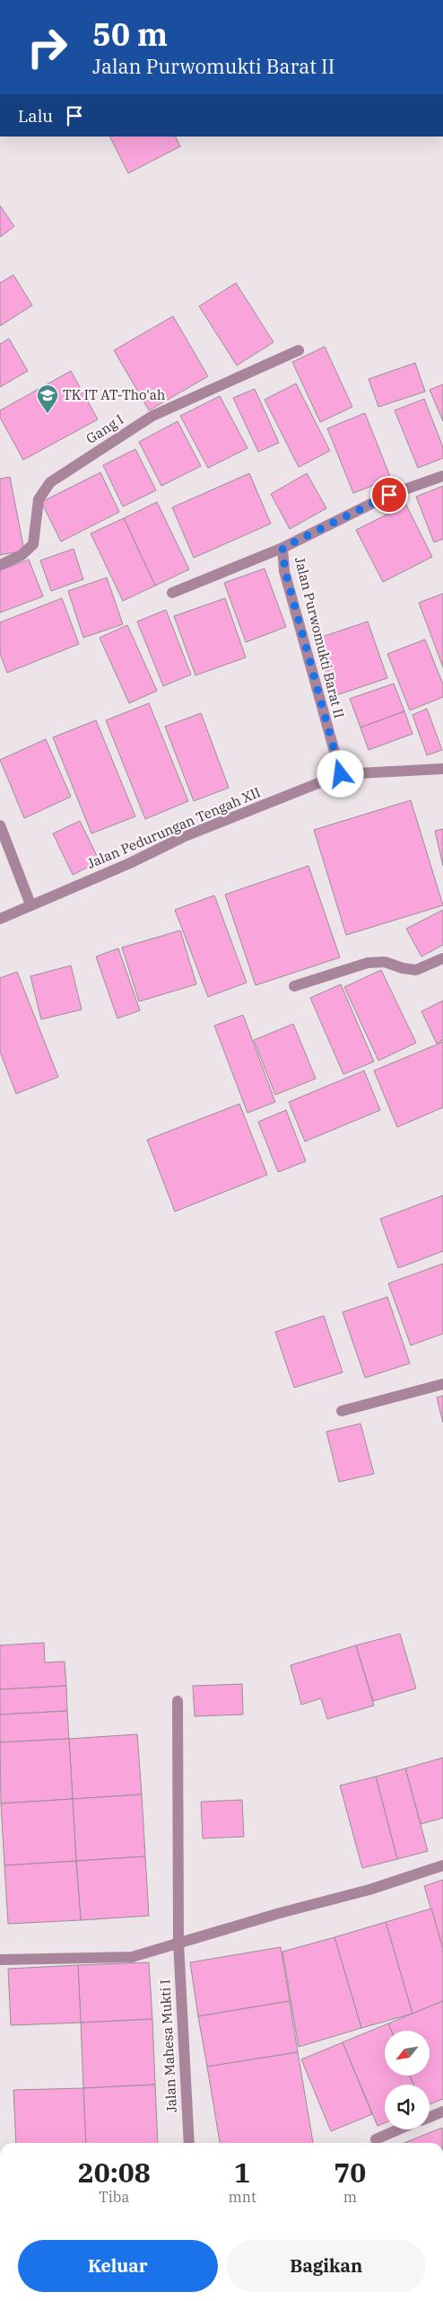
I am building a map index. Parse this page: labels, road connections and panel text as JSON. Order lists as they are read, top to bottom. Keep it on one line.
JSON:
{"streets":{"street":["Gang I","Jalan Purwomukti Barat II","Jalan Pedurungan Tengah XII","Jalan Mahesa Mukti I"]},"crossings":[["Jalan Purwomukti Barat II","Jalan Pedurungan Tengah XII"]],"places":{"school or university":["TK IT AT-Tho'ah"]},"north":"bottom left","page":{"turn":["50 m","Jalan Purwomukti Barat II"],"then":"Lalu","eta":["20:08","Tiba","1","mnt","70","m"],"buttons":["Keluar","Bagikan"]}}
